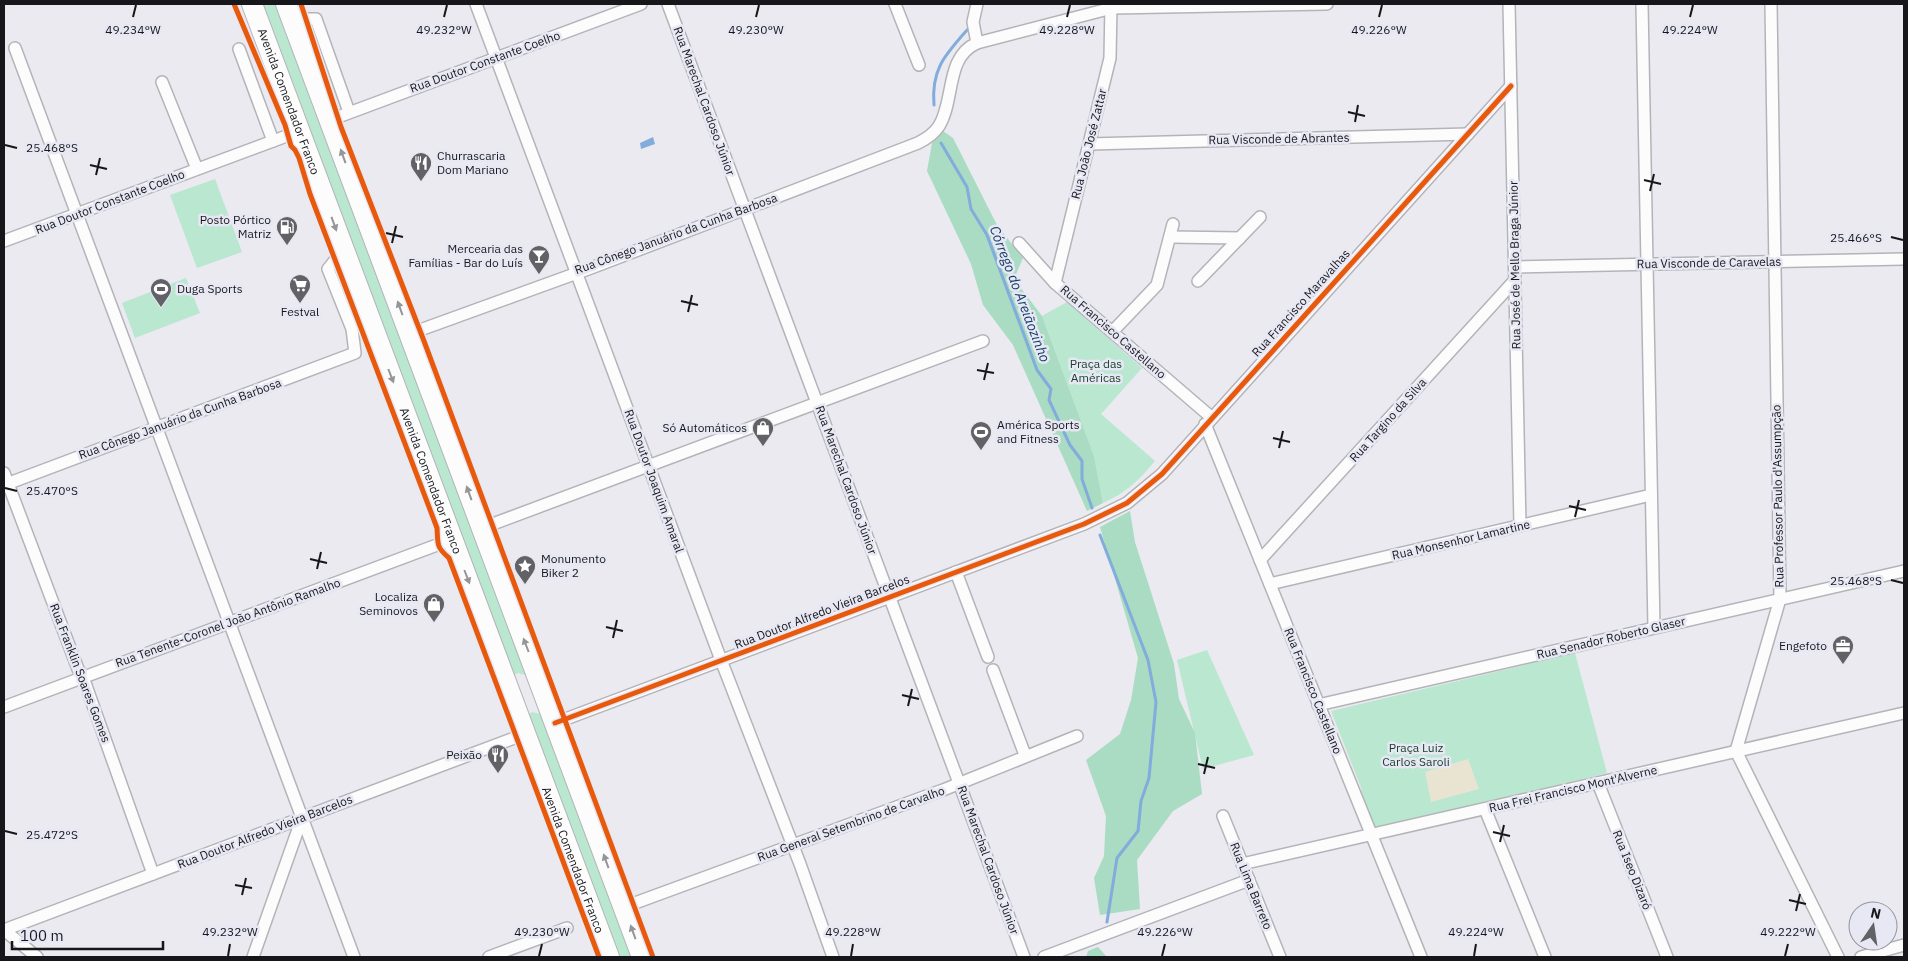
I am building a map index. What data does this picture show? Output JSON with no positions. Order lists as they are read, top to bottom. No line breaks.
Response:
{"streets":{"highway":["Avenida Comendador Franco"],"street":["Rua Doutor Constante Coelho","Rua Marechal Cardoso Júnior","Rua Visconde de Abrantes","Rua João José Zattar","Rua Cônego Januário da Cunha Barbosa","Rua Visconde de Caravelas","Rua José de Mello Braga Júnior","Rua Francisco Maravalhas","Rua Francisco Castellano","Rua Targino da Silva","Rua Doutor Joaquim Amaral","Rua Professor Paulo d'Assumpção","Rua Monsenhor Lamartine","Rua Doutor Alfredo Vieira Barcelos","Rua Tenente-Coronel João Antônio Ramalho","Rua Senador Roberto Glaser","Rua Franklin Soares Gomes","Rua Frei Francisco Mont'Alverne","Rua General Setembrino de Carvalho","Rua Iseo Dizaró","Rua Lima Barreto"]},"crossings":[["Rua Doutor Constante Coelho","Avenida Comendador Franco"],["Rua Doutor Constante Coelho","Rua Doutor Joaquim Amaral"],["Avenida Comendador Franco","Rua Cônego Januário da Cunha Barbosa"],["Avenida Comendador Franco","Rua Doutor Alfredo Vieira Barcelos"],["Avenida Comendador Franco","Rua Tenente-Coronel João Antônio Ramalho"],["Rua Marechal Cardoso Júnior","Rua Cônego Januário da Cunha Barbosa"],["Rua Marechal Cardoso Júnior","Rua Doutor Alfredo Vieira Barcelos"],["Rua Marechal Cardoso Júnior","Rua General Setembrino de Carvalho"],["Rua Visconde de Abrantes","Rua João José Zattar"],["Rua Visconde de Abrantes","Rua Francisco Maravalhas"],["Rua João José Zattar","Rua Francisco Castellano"],["Rua Cônego Januário da Cunha Barbosa","Rua Doutor Joaquim Amaral"],["Rua Cônego Januário da Cunha Barbosa","Rua Franklin Soares Gomes"],["Rua Visconde de Caravelas","Rua José de Mello Braga Júnior"],["Rua Visconde de Caravelas","Rua Professor Paulo d'Assumpção"],["Rua José de Mello Braga Júnior","Rua Francisco Maravalhas"],["Rua José de Mello Braga Júnior","Rua Targino da Silva"],["Rua José de Mello Braga Júnior","Rua Monsenhor Lamartine"],["Rua Francisco Maravalhas","Rua Francisco Castellano"],["Rua Francisco Maravalhas","Rua Doutor Alfredo Vieira Barcelos"],["Rua Francisco Castellano","Rua Targino da Silva"],["Rua Francisco Castellano","Rua Monsenhor Lamartine"],["Rua Francisco Castellano","Rua Senador Roberto Glaser"],["Rua Francisco Castellano","Rua Frei Francisco Mont'Alverne"],["Rua Doutor Joaquim Amaral","Rua Doutor Alfredo Vieira Barcelos"],["Rua Doutor Joaquim Amaral","Rua General Setembrino de Carvalho"],["Rua Professor Paulo d'Assumpção","Rua Senador Roberto Glaser"],["Rua Professor Paulo d'Assumpção","Rua Frei Francisco Mont'Alverne"],["Rua Doutor Alfredo Vieira Barcelos","Rua Franklin Soares Gomes"],["Rua Tenente-Coronel João Antônio Ramalho","Rua Franklin Soares Gomes"],["Rua Frei Francisco Mont'Alverne","Rua Iseo Dizaró"],["Rua Frei Francisco Mont'Alverne","Rua Lima Barreto"]],"water":["Córrego do Areiãozinho"],"parks":["Praça das Américas","Praça Luiz Carlos Saroli"],"places":{"restaurant":["Churrascaria Dom Mariano","Peixão"],"fuel station":["Posto Pórtico Matriz"],"bar":["Mercearia das Famílias - Bar do Luís"],"supermarket":["Festval"],"sports":["Duga Sports","América Sports and Fitness"],"shop":["Só Automáticos","Localiza Seminovos"],"place":["Monumento Biker 2"],"office":["Engefoto"]},"scale_bar":"100 m","north":"top","coordinates":["49.234°W","49.232°W","49.230°W","49.228°W","49.226°W","49.224°W","25.468°S","25.466°S","25.470°S","25.472°S","49.222°W"]}
